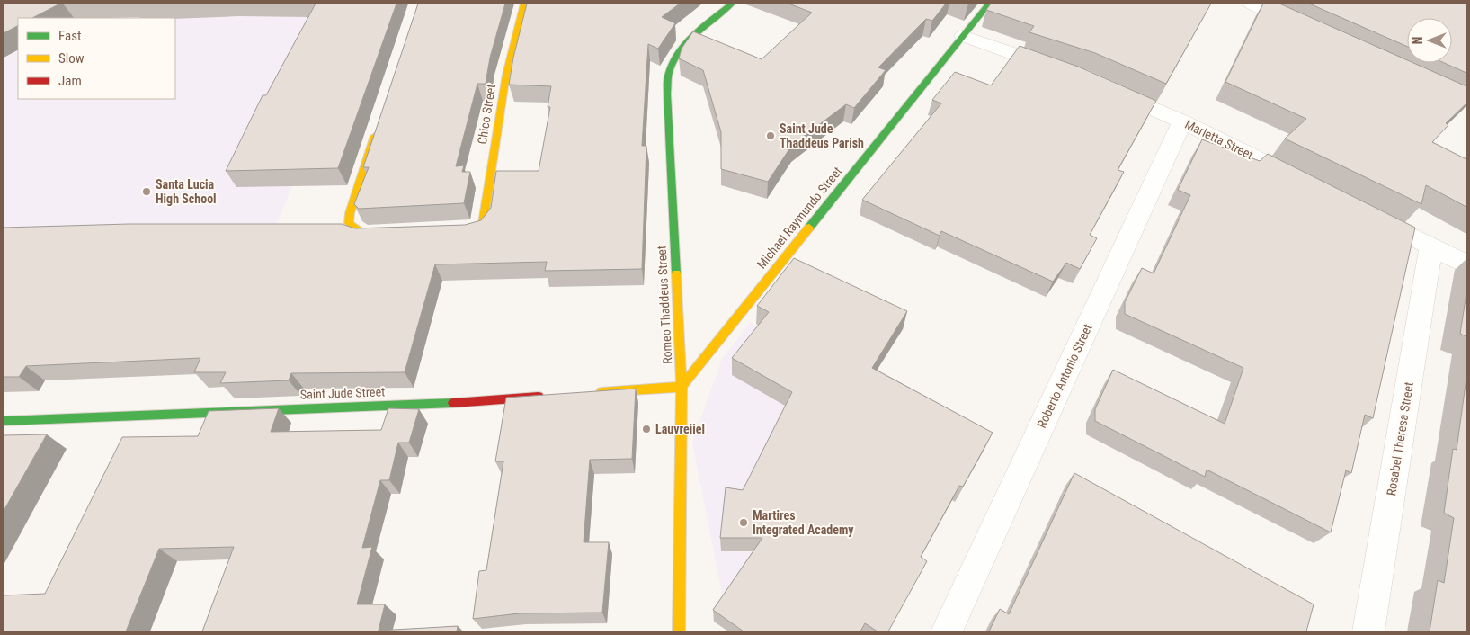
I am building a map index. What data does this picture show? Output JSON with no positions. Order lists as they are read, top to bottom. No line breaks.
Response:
{"streets":{"street":["Chico Street","Marietta Street","Michael Raymundo Street","Romeo Thaddeus Street","Roberto Antonio Street","Saint Jude Street","Rosabel Theresa Street"]},"crossings":[["Marietta Street","Roberto Antonio Street"],["Michael Raymundo Street","Romeo Thaddeus Street"]],"places":["Saint Jude Thaddeus Parish","Santa Lucia High School","Lauvreiiel","Martires Integrated Academy"],"legend":["Fast","Slow","Jam"],"north":"left"}
